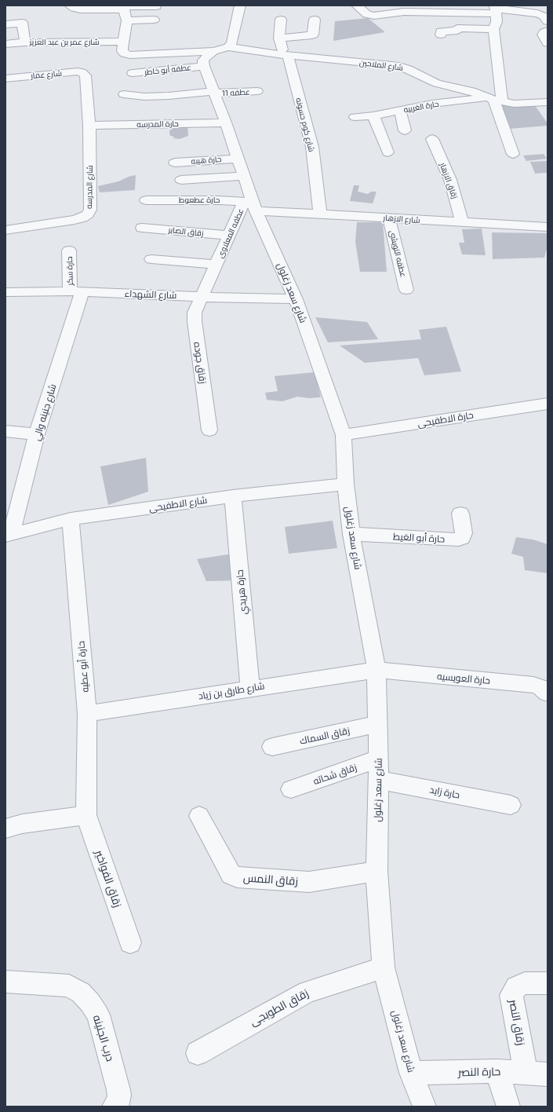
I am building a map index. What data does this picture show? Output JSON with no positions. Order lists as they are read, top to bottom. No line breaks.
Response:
{"streets":{"street":["شارع عمر بن عبد العزيز","شارع الملاحين","عطفه أبو خاطر","شارع عمار","عطفه 11","حارة الغربيه","حارة المدرسه","شارع كوم حسونه","حارة هيبه","زقاق الازهار","شارع المدرسه","حارة عطعوط","شارع الازهار","زقاق الصابر","عطفه المعلاوى","عطفه النويشى","حارة سكر","شارع سعد زغلول","شارع الشهداء","زقاق جوده","شارع جنينه والي","حارة الاطفيحى","شارع الاطفيحى","حارة أبو الغيط","حارة هريدي","حارة أبو عطيه","حارة العويسيه","شارع طارق بن زياد","زقاق السماك","زقاق شحاته","حارة زايد","زقاق الفواخير","زقاق النمس","زقاق الطوبجى","زقاق النصر","درب الجنينه","حارة النصر"]},"crossings":[["شارع الملاحين","حارة الغربيه"],["شارع الملاحين","شارع كوم حسونه"],["عطفه أبو خاطر","شارع سعد زغلول"],["شارع عمار","شارع المدرسه"],["عطفه 11","شارع سعد زغلول"],["حارة المدرسه","شارع المدرسه"],["حارة المدرسه","شارع سعد زغلول"],["شارع كوم حسونه","شارع الازهار"],["حارة هيبه","شارع سعد زغلول"],["زقاق الازهار","شارع الازهار"],["حارة عطعوط","شارع الازهار"],["حارة عطعوط","عطفه المعلاوى"],["حارة عطعوط","شارع سعد زغلول"],["شارع الازهار","عطفه المعلاوى"],["شارع الازهار","عطفه النويشى"],["شارع الازهار","شارع سعد زغلول"],["زقاق الصابر","عطفه المعلاوى"],["عطفه المعلاوى","شارع سعد زغلول"],["عطفه المعلاوى","شارع الشهداء"],["عطفه المعلاوى","زقاق جوده"],["حارة سكر","شارع الشهداء"],["حارة سكر","شارع جنينه والي"],["شارع سعد زغلول","شارع الشهداء"],["شارع سعد زغلول","حارة الاطفيحى"],["شارع سعد زغلول","شارع الاطفيحى"],["شارع سعد زغلول","حارة أبو الغيط"],["شارع سعد زغلول","حارة العويسيه"],["شارع سعد زغلول","شارع طارق بن زياد"],["شارع سعد زغلول","زقاق السماك"],["شارع سعد زغلول","زقاق شحاته"],["شارع سعد زغلول","حارة زايد"],["شارع سعد زغلول","زقاق النمس"],["شارع سعد زغلول","زقاق الطوبجى"],["شارع سعد زغلول","حارة النصر"],["شارع الشهداء","زقاق جوده"],["شارع الشهداء","شارع جنينه والي"],["شارع جنينه والي","شارع الاطفيحى"],["شارع الاطفيحى","حارة هريدي"],["شارع الاطفيحى","حارة أبو عطيه"],["حارة هريدي","شارع طارق بن زياد"],["حارة أبو عطيه","شارع طارق بن زياد"],["حارة أبو عطيه","زقاق الفواخير"],["حارة العويسيه","شارع طارق بن زياد"],["زقاق النصر","حارة النصر"]]}
